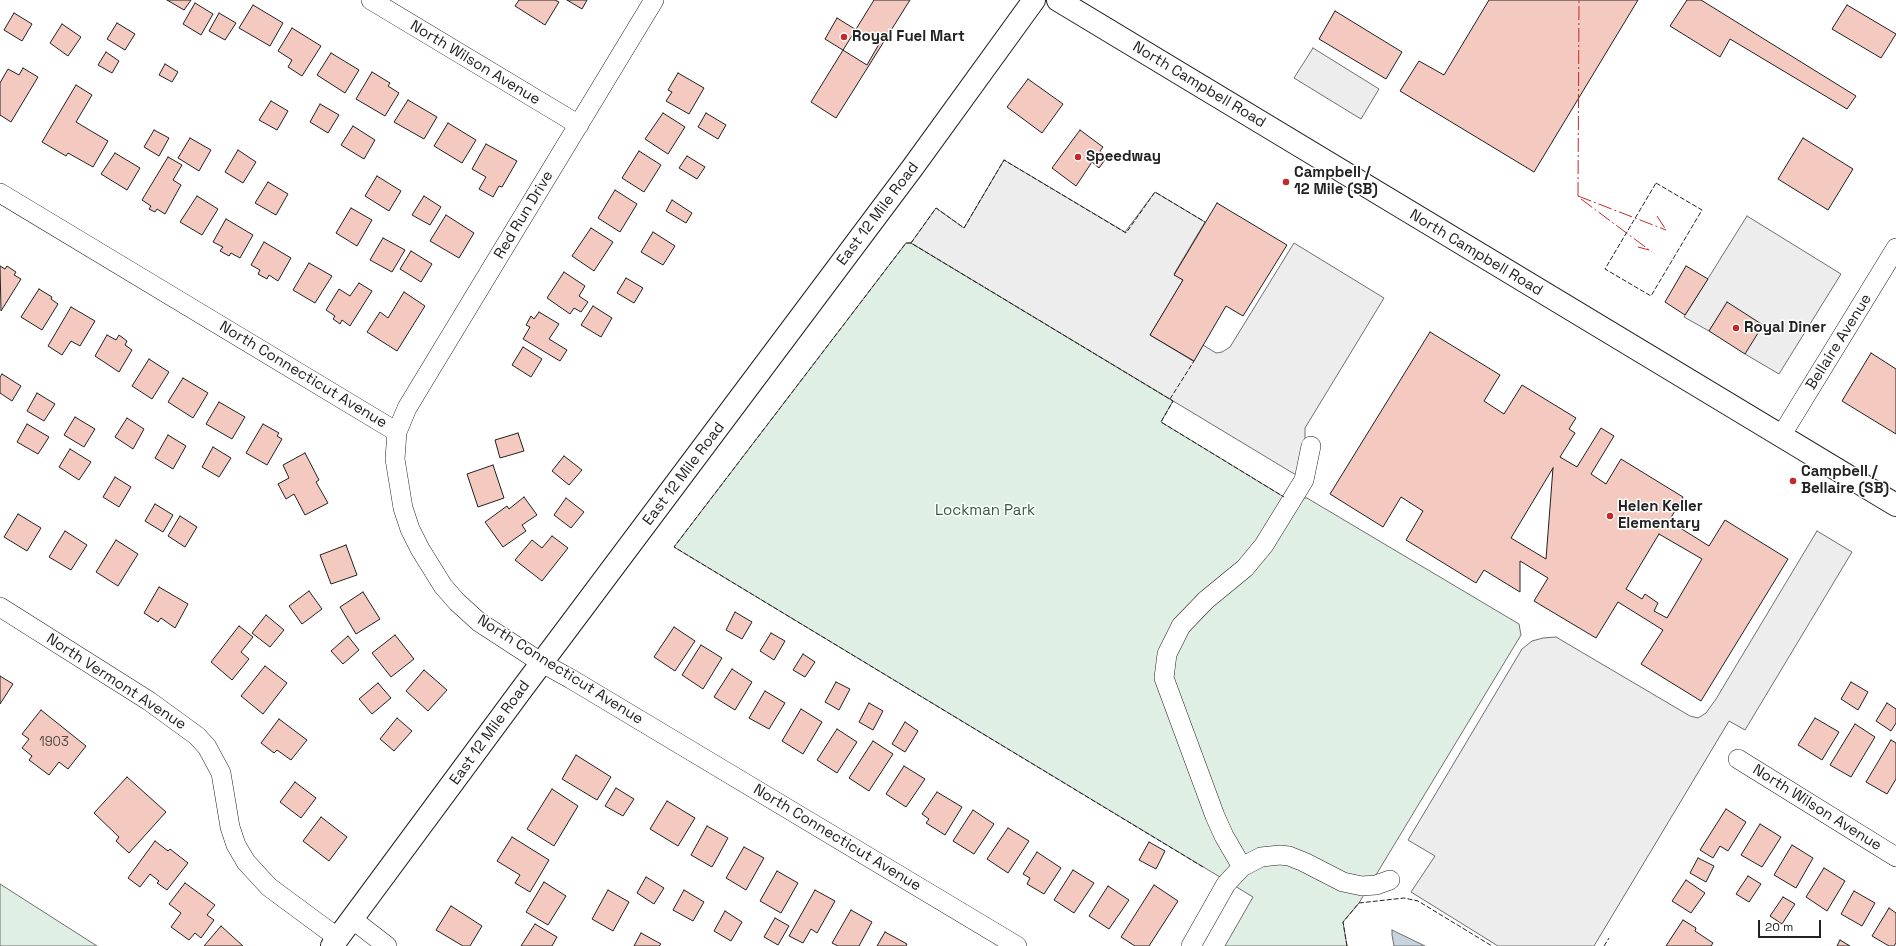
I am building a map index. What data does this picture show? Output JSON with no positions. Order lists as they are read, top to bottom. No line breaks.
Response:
{"streets":{"main road":["North Campbell Road","East 12 Mile Road"],"street":["North Wilson Avenue","Red Run Drive","Bellaire Avenue","North Connecticut Avenue","North Vermont Avenue"]},"crossings":[["North Wilson Avenue","Red Run Drive"],["North Campbell Road","Bellaire Avenue"],["East 12 Mile Road","North Connecticut Avenue"],["East 12 Mile Road","North Vermont Avenue"],["Red Run Drive","North Connecticut Avenue"]],"parks":["Lockman Park"],"places":["Royal Fuel Mart","Speedway","Campbell / 12 Mile (SB)","Royal Diner","Campbell / Bellaire (SB)","Helen Keller Elementary"],"house_numbers":["1903"],"scale_bar":"20 m"}
